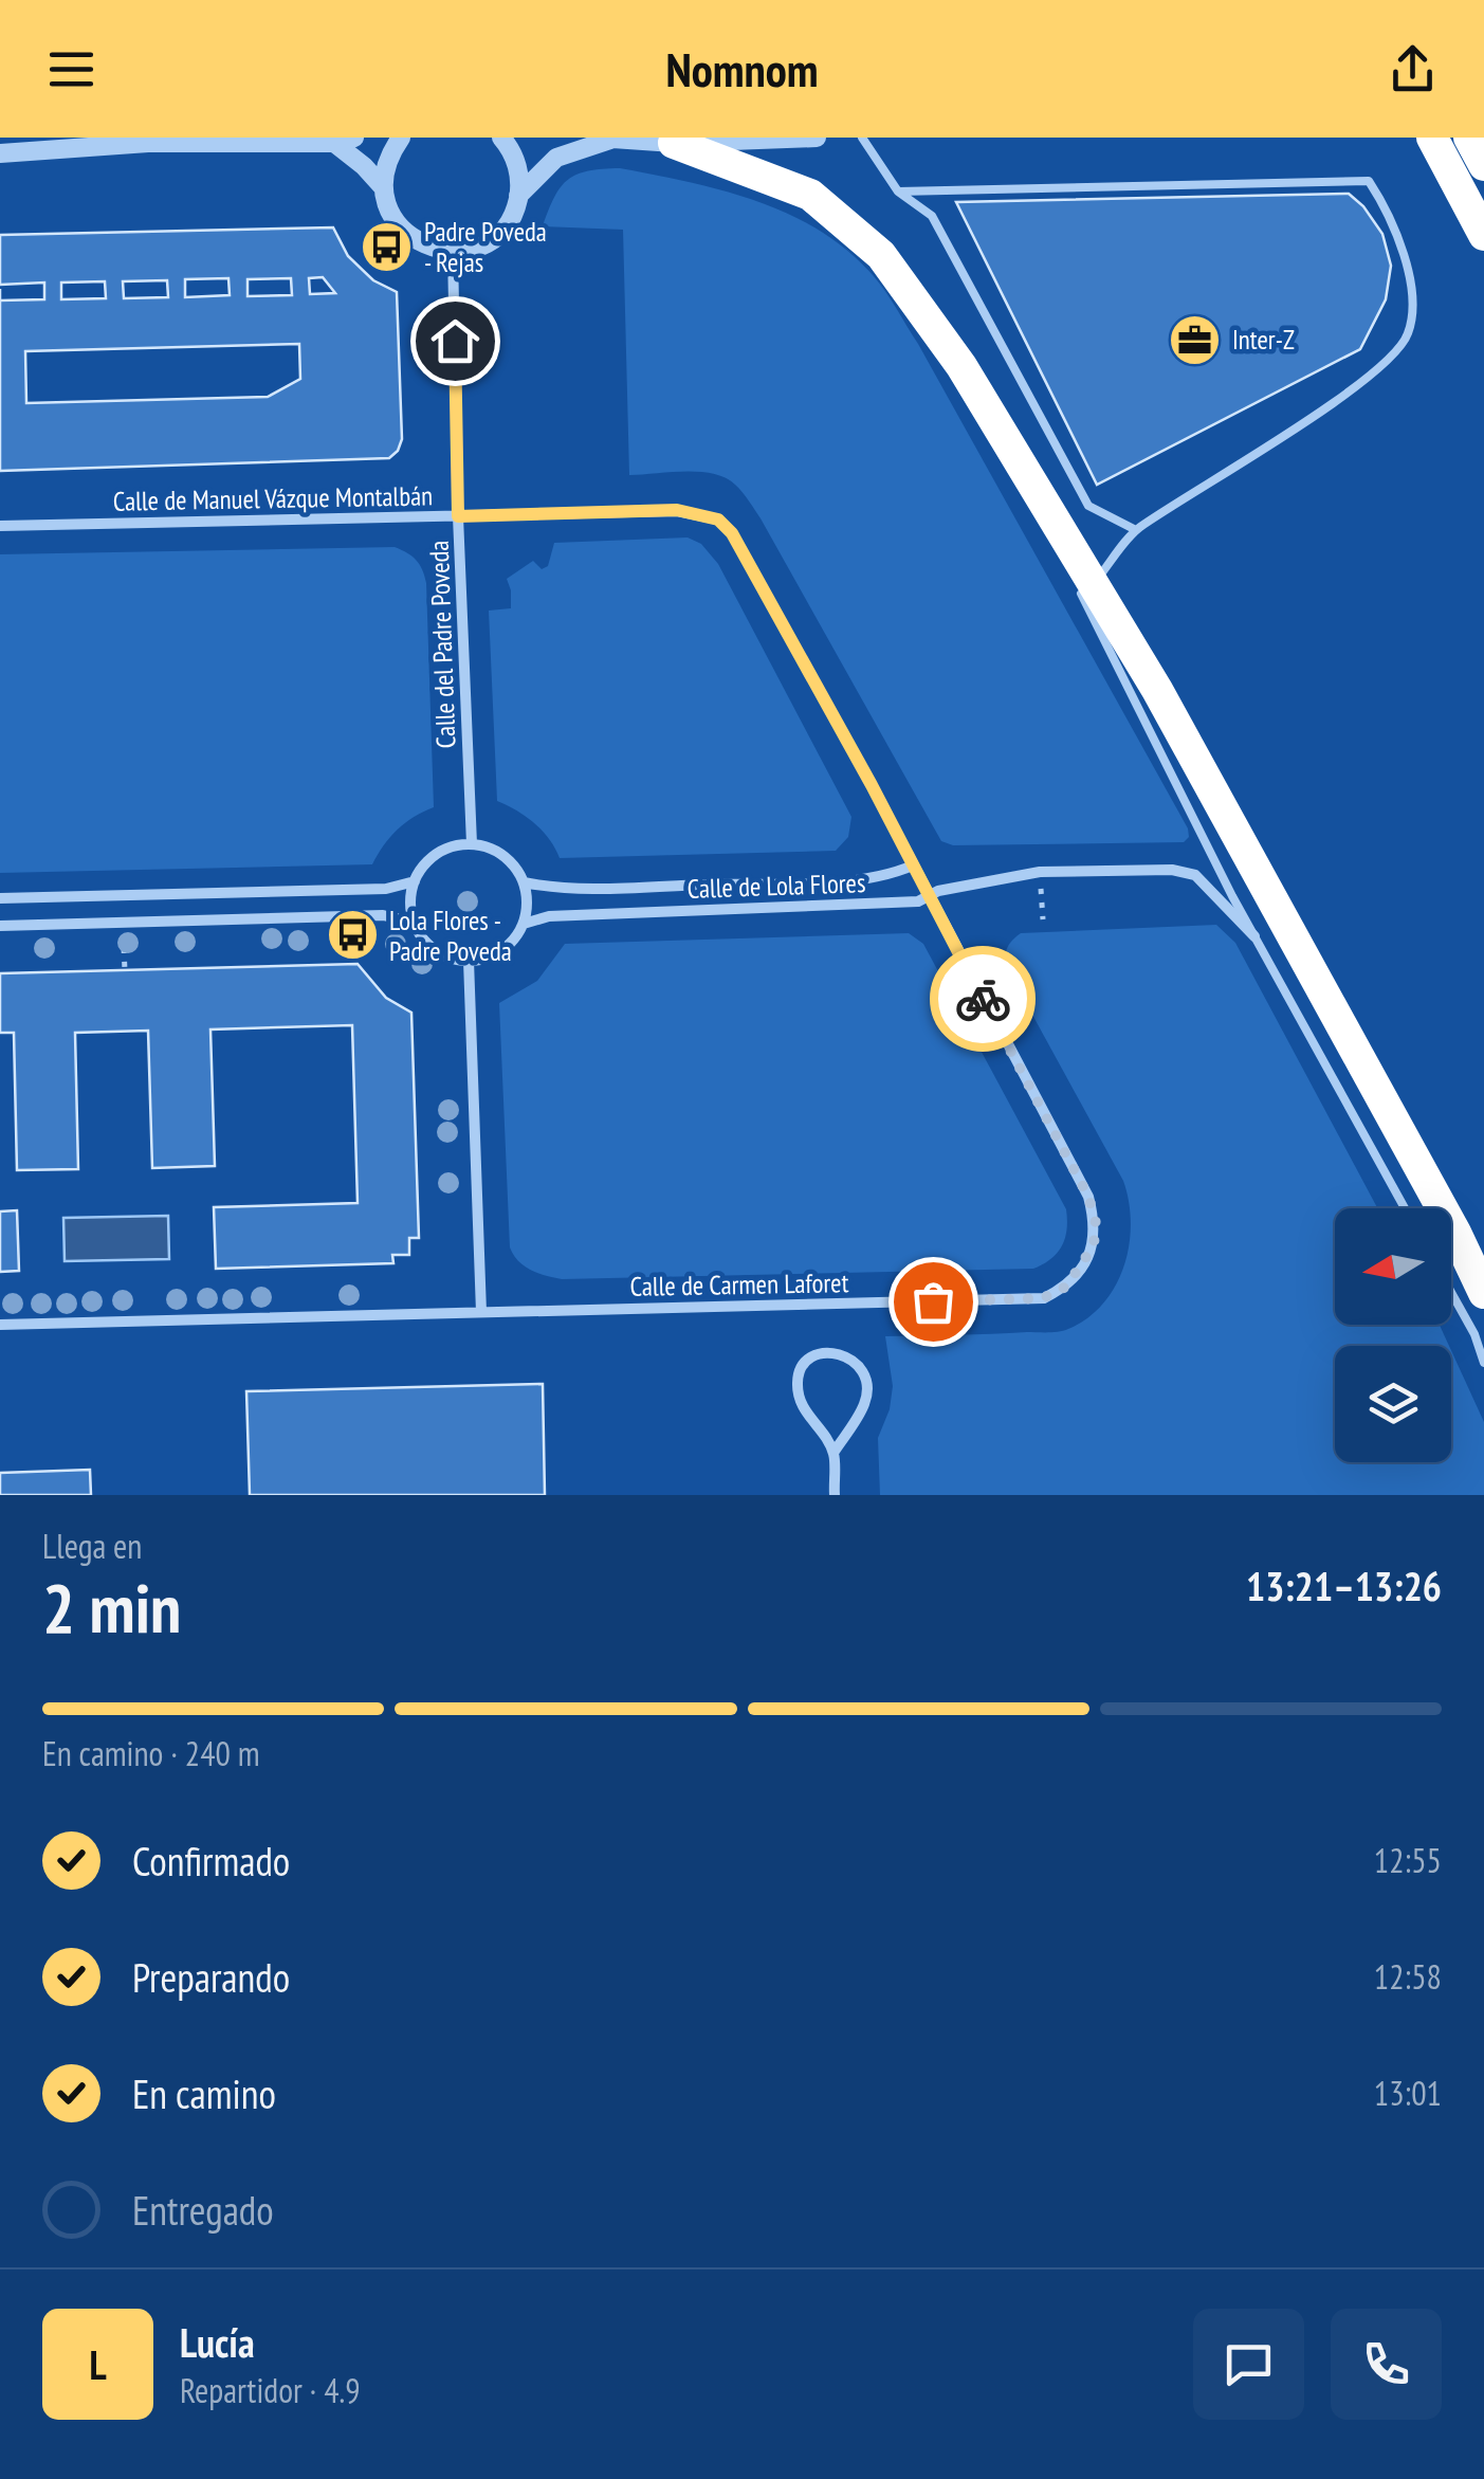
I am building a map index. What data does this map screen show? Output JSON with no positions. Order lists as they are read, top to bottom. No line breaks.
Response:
{"streets":{"street":["Calle de Manuel Vázque Montalbán","Calle del Padre Poveda","Calle de Lola Flores","Calle de Carmen Laforet"]},"crossings":[["Calle de Manuel Vázque Montalbán","Calle del Padre Poveda"],["Calle de Manuel Vázque Montalbán","Calle de Lola Flores"],["Calle de Manuel Vázque Montalbán","Calle de Carmen Laforet"],["Calle del Padre Poveda","Calle de Lola Flores"],["Calle de Lola Flores","Calle de Carmen Laforet"]],"places":{"bus stop":["Padre Poveda - Rejas","Lola Flores - Padre Poveda"],"office":["Inter-Z"]},"north":"left","page":{"header":"Nomnom","heading":["2 min","Llega en","13:21–13:26"],"panel":["Lucía","Repartidor · 4.9"],"bar":"En camino · 240 m","list":[["Confirmado","12:55"],["Preparando","12:58"],["En camino","13:01"],"Entregado"],"round":"L"}}
